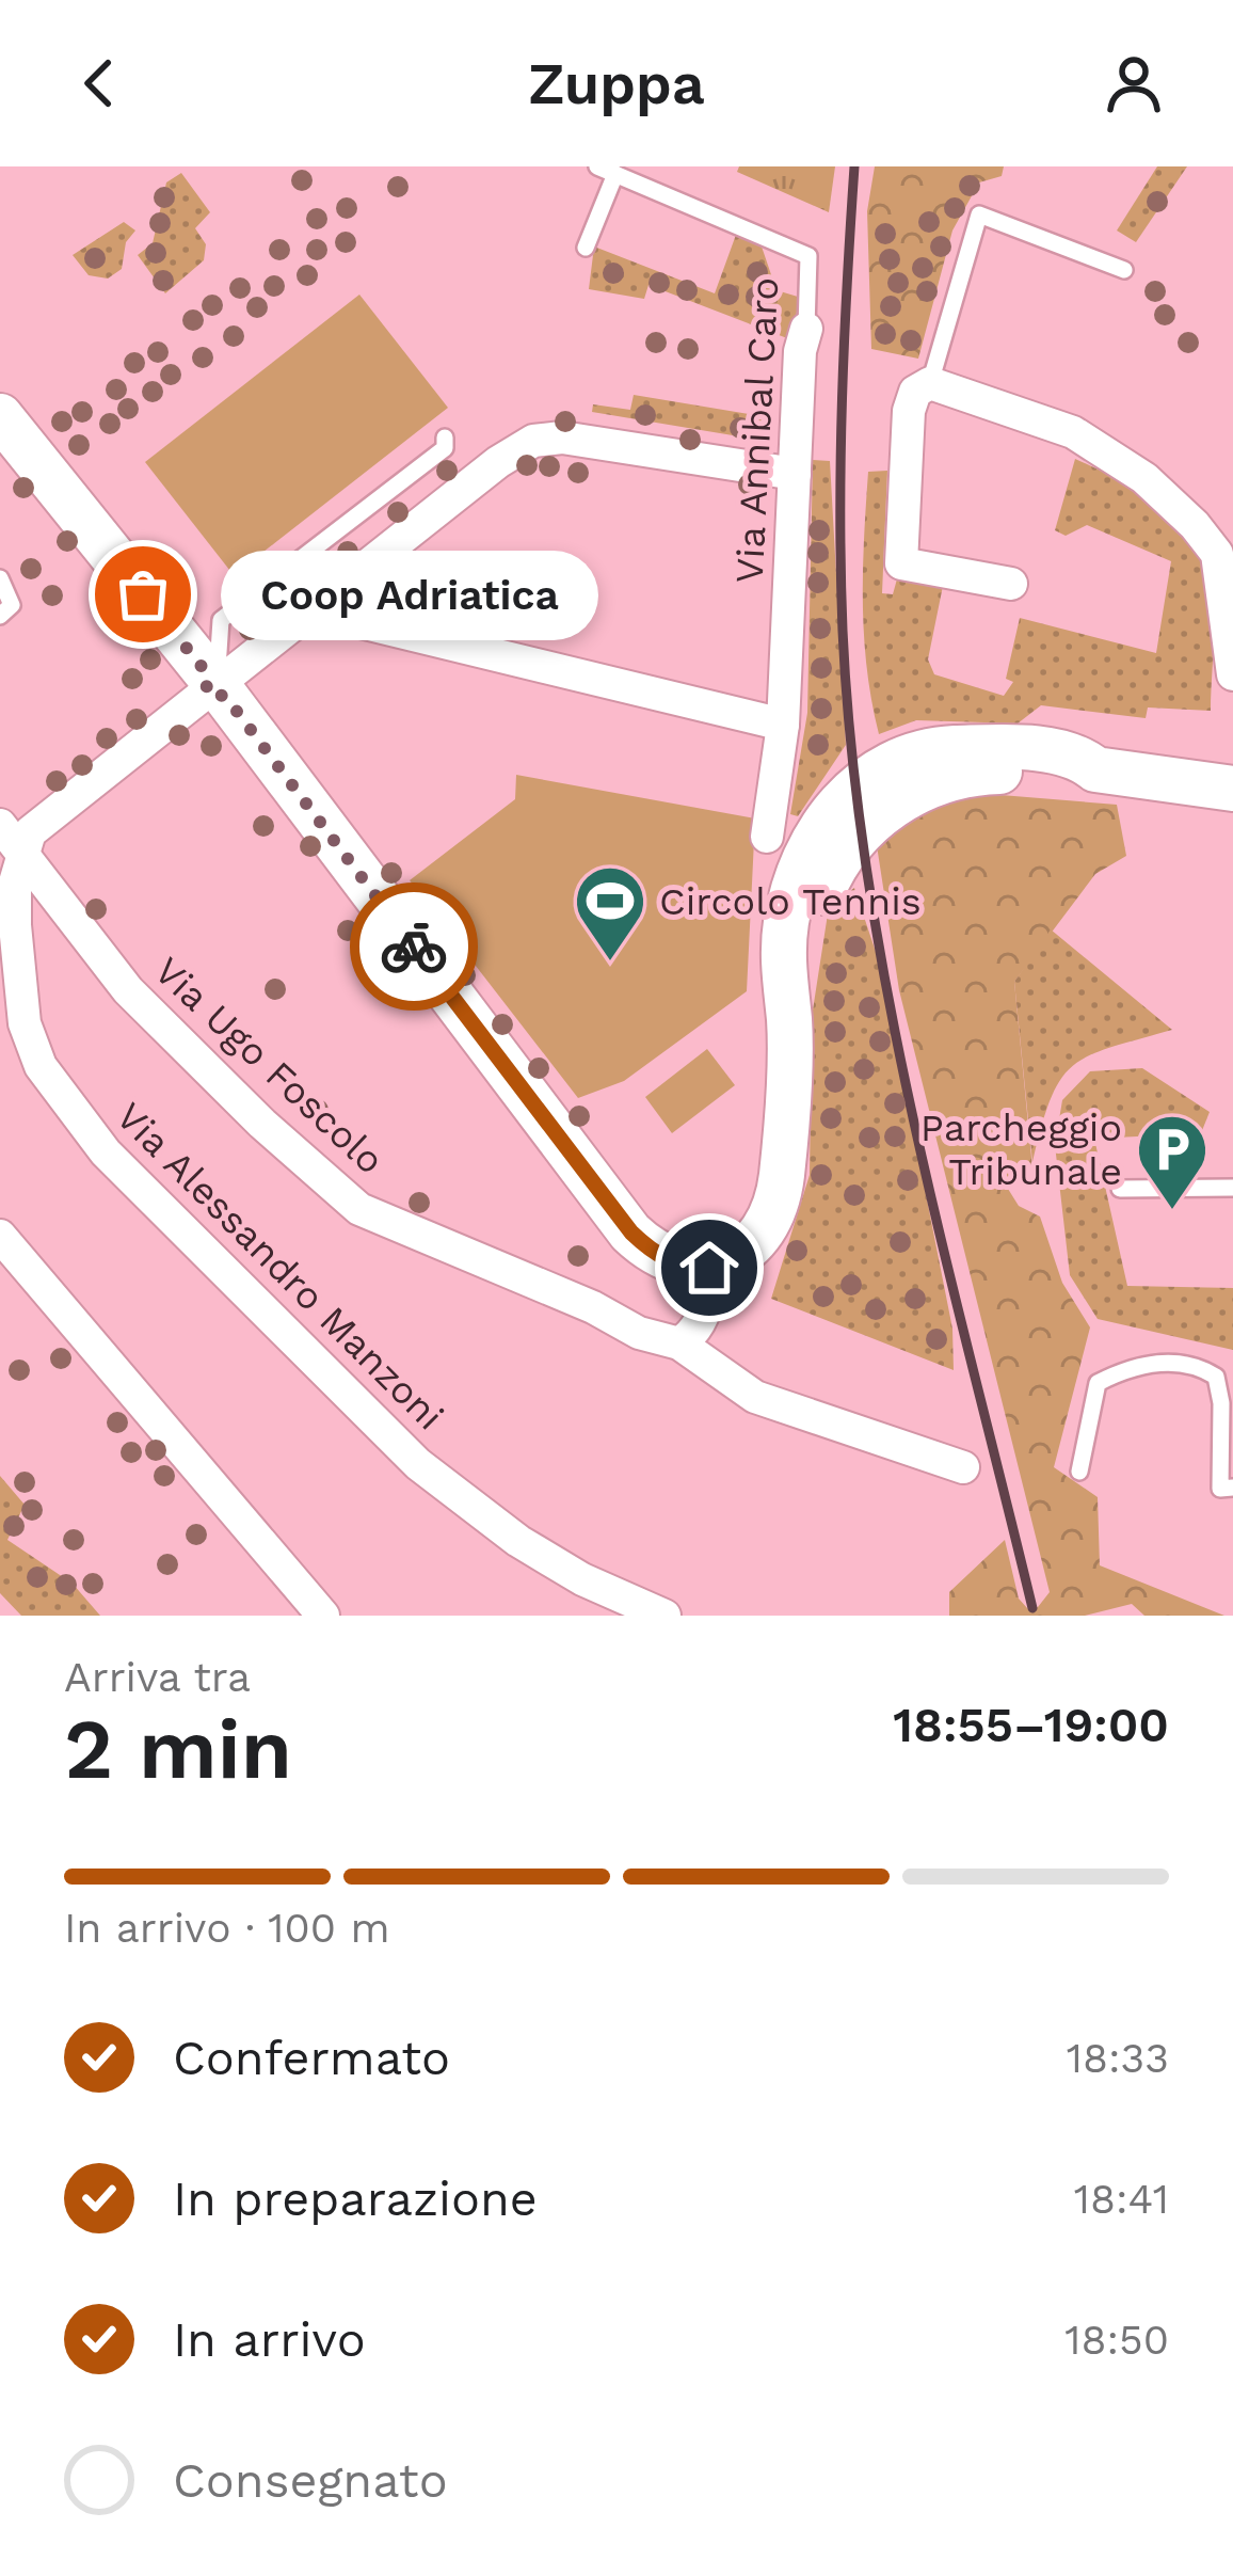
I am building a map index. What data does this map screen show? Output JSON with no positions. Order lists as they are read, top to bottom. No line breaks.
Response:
{"streets":{"street":["Via Annibal Caro","Via Ugo Foscolo","Via Alessandro Manzoni"]},"crossings":[["Via Ugo Foscolo","Via Alessandro Manzoni"]],"places":{"other":["Coop Adriatica"],"sports":["Circolo Tennis"],"parking":["Parcheggio Tribunale"]},"page":{"header":"Zuppa","bubble":"Coop Adriatica","heading":["2 min","Arriva tra","18:55–19:00"],"bar":"In arrivo · 100 m","list":[["Confermato","18:33"],["In preparazione","18:41"],["In arrivo","18:50"],"Consegnato"]}}
